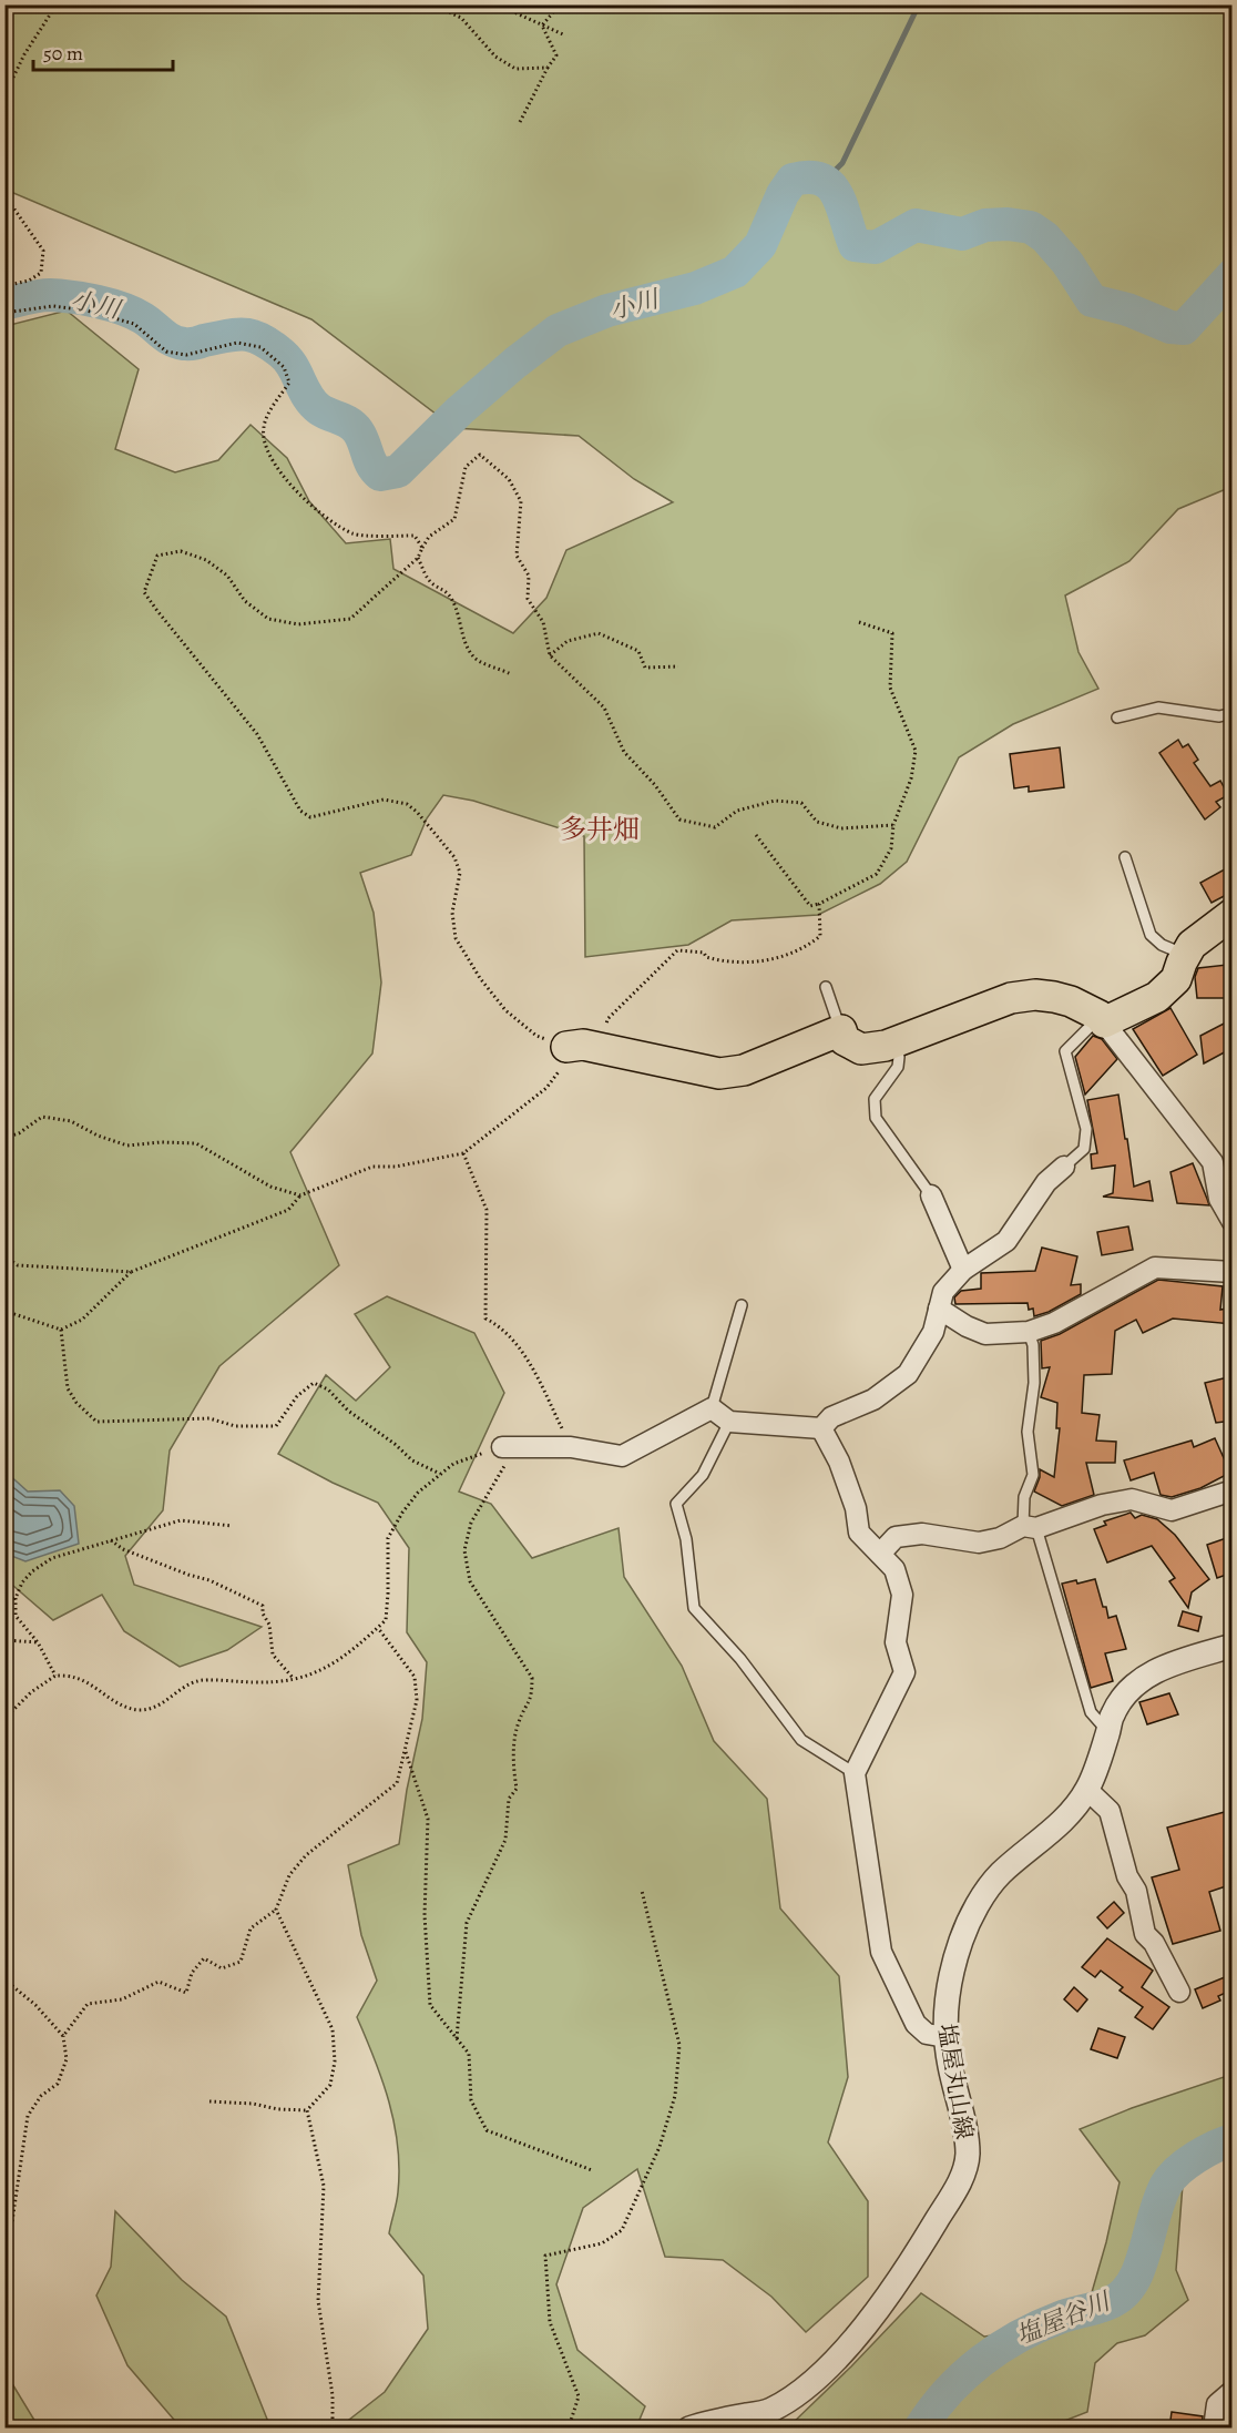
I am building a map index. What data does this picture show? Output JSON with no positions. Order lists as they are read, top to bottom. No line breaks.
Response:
{"streets":{"street":["塩屋丸山線"]},"districts":["多井畑"],"water":["小川","塩屋谷川"],"scale_bar":"50 m"}
